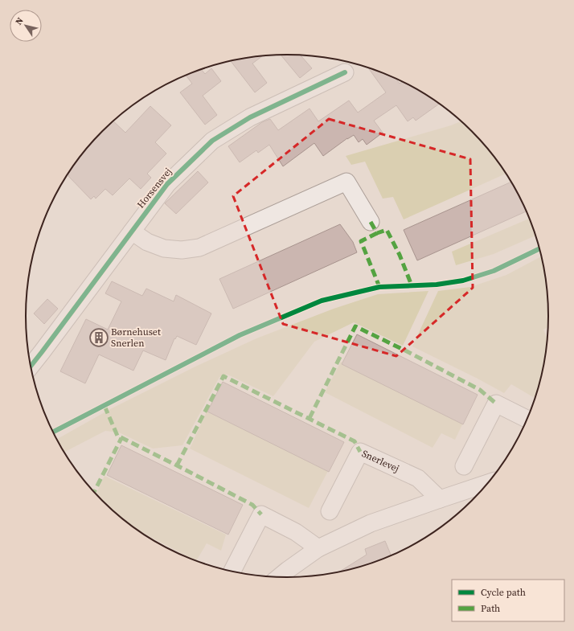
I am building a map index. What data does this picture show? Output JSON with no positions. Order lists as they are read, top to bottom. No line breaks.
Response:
{"streets":{"street":["Horsensvej","Snerlevej"]},"places":{"building":["Børnehuset Snerlen"]},"legend":["Cycle path","Path"],"north":"top left"}
